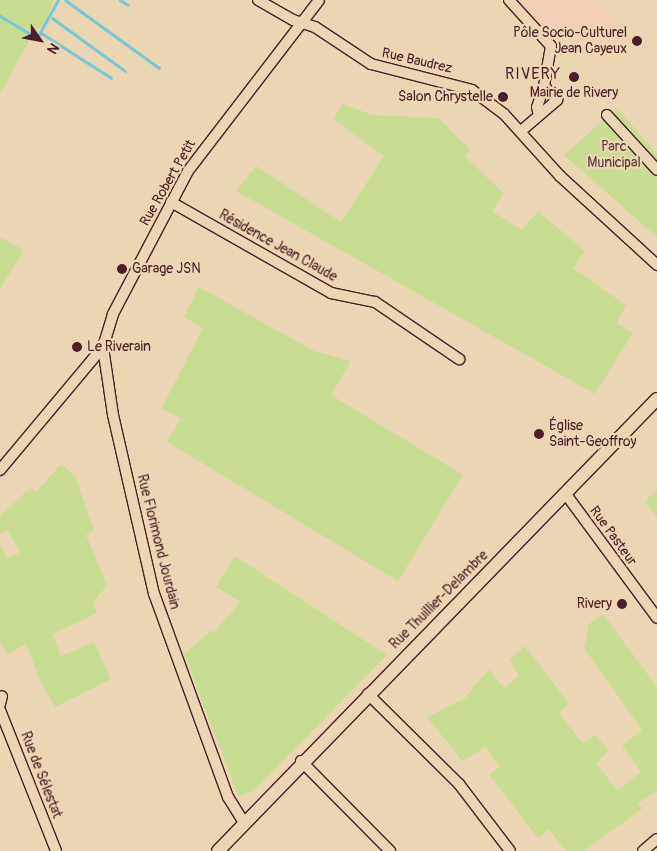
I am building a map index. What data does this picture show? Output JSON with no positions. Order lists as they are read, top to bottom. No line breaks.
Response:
{"streets":{"main road":["Rue Thuillier-Delambre"],"street":["Rue Baudrez","Rue Robert Petit","Résidence Jean Claude","Rue Pasteur","Rue Florimond Jourdain","Rue de Sélestat"]},"crossings":[["Rue Baudrez","Rue Robert Petit"],["Rue Robert Petit","Résidence Jean Claude"],["Rue Robert Petit","Rue Florimond Jourdain"],["Rue Pasteur","Rue Thuillier-Delambre"],["Rue Florimond Jourdain","Rue Thuillier-Delambre"]],"districts":["RIVERY"],"parks":["Parc Municipal"],"places":["Pôle Socio-Culturel Jean Cayeux","Mairie de Rivery","Salon Chrystelle","Garage JSN","Le Riverain","Église Saint-Geoffroy","Rivery"],"north":"bottom right"}
